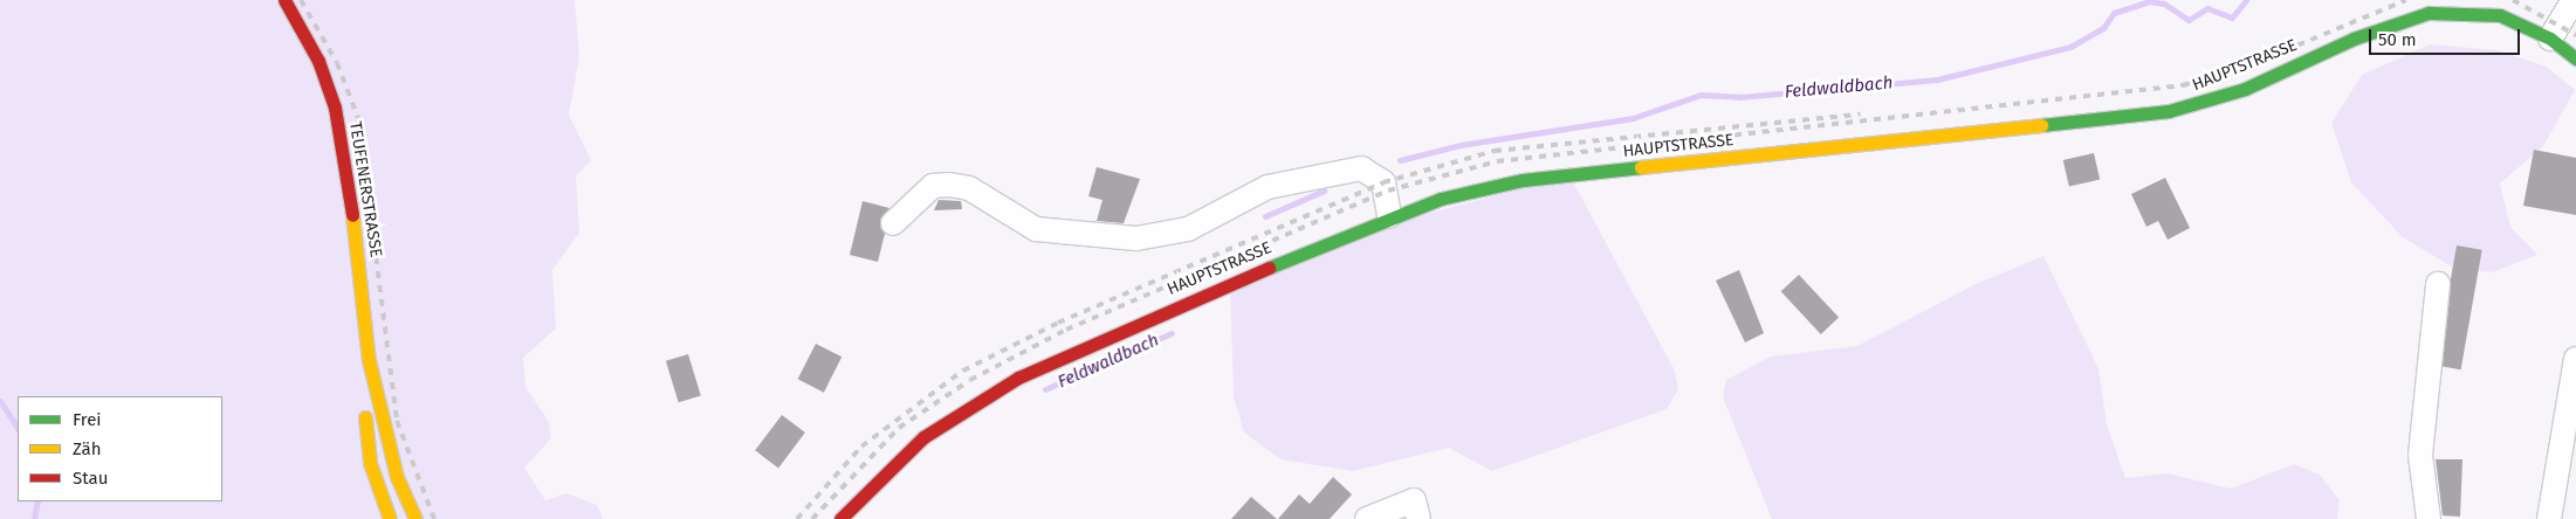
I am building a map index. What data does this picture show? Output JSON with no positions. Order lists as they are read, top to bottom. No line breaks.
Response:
{"streets":{"street":["HAUPTSTRASSE","TEUFENERSTRASSE"]},"water":["Feldwaldbach"],"legend":["Frei","Zäh","Stau"],"scale_bar":"50 m"}
